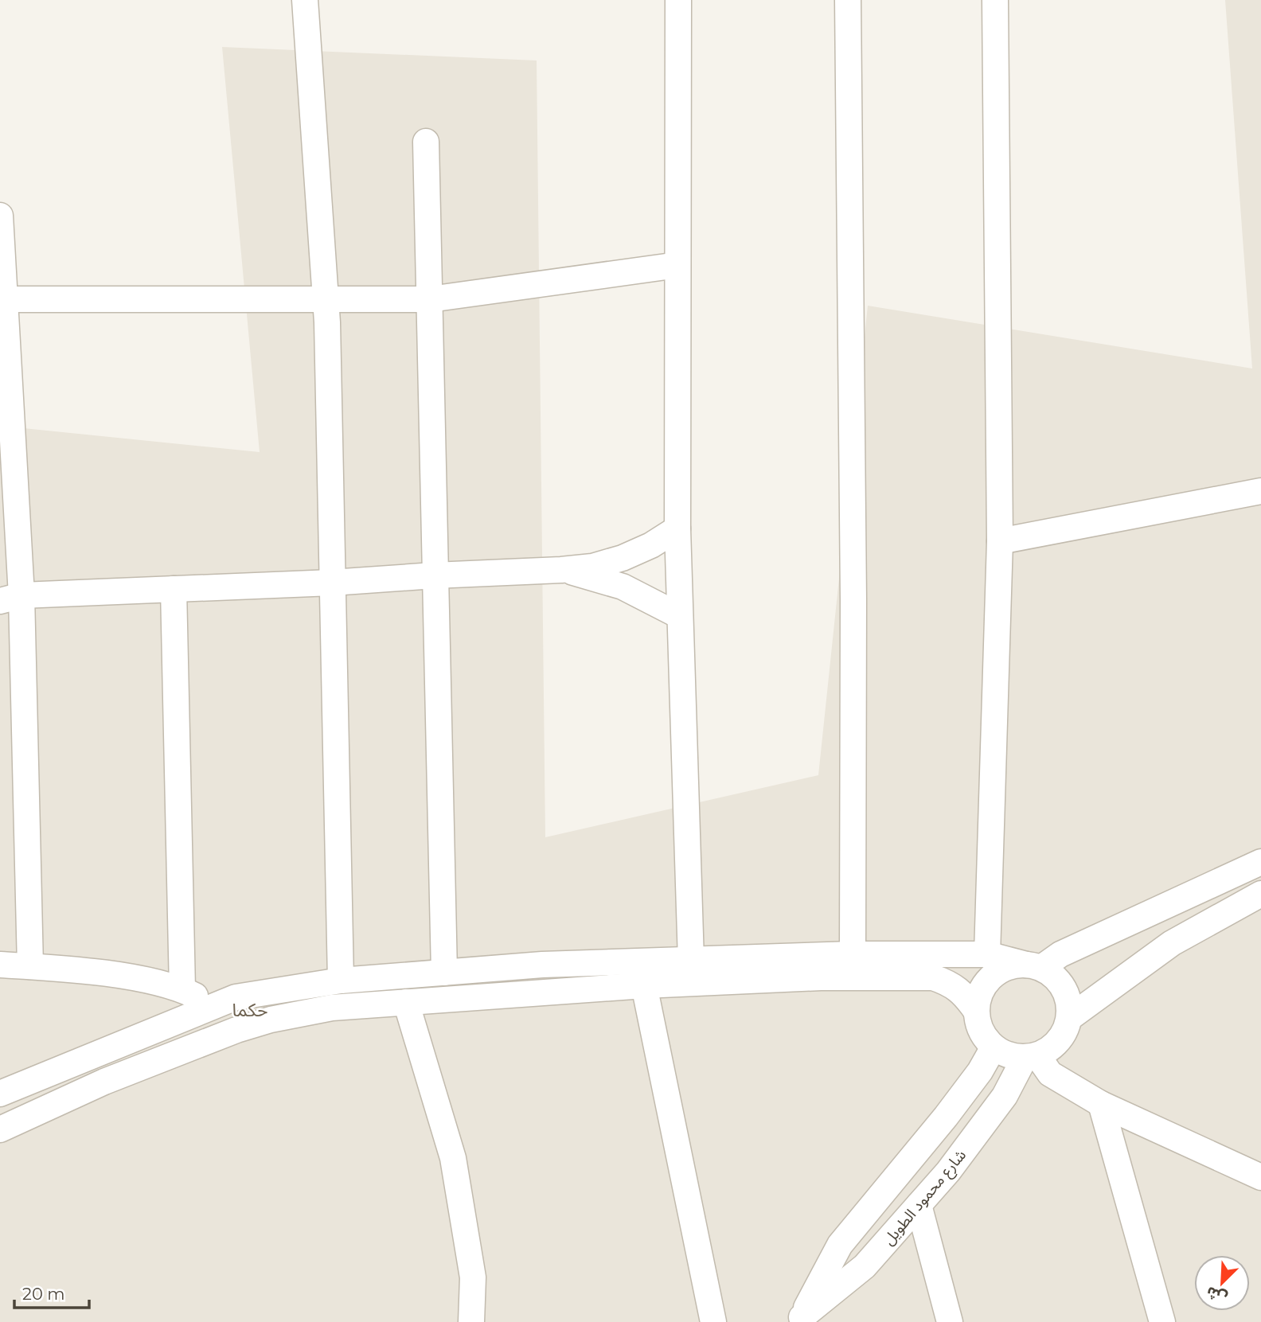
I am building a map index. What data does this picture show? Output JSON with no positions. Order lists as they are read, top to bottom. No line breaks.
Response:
{"streets":{"street":["شارع محمود الطويل"]},"districts":["حكما"],"scale_bar":"20 m","north":"bottom left"}
